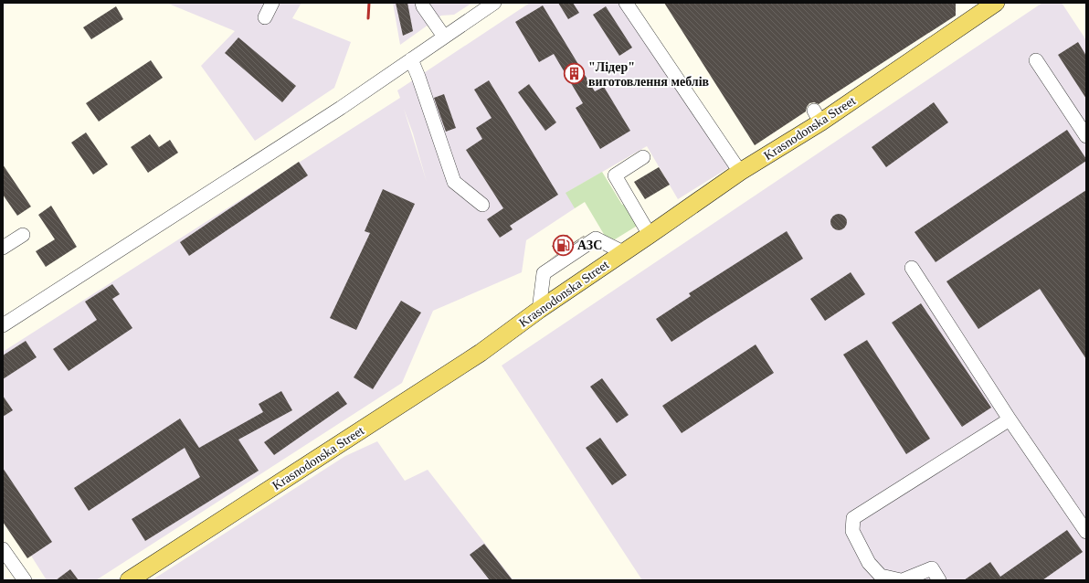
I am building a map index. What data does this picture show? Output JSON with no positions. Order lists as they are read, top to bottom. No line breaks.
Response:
{"streets":{"main road":["Krasnodonska Street"]},"places":{"building":["\"Лідер\" виготовлення меблів"],"fuel station":["АЗС"]}}
